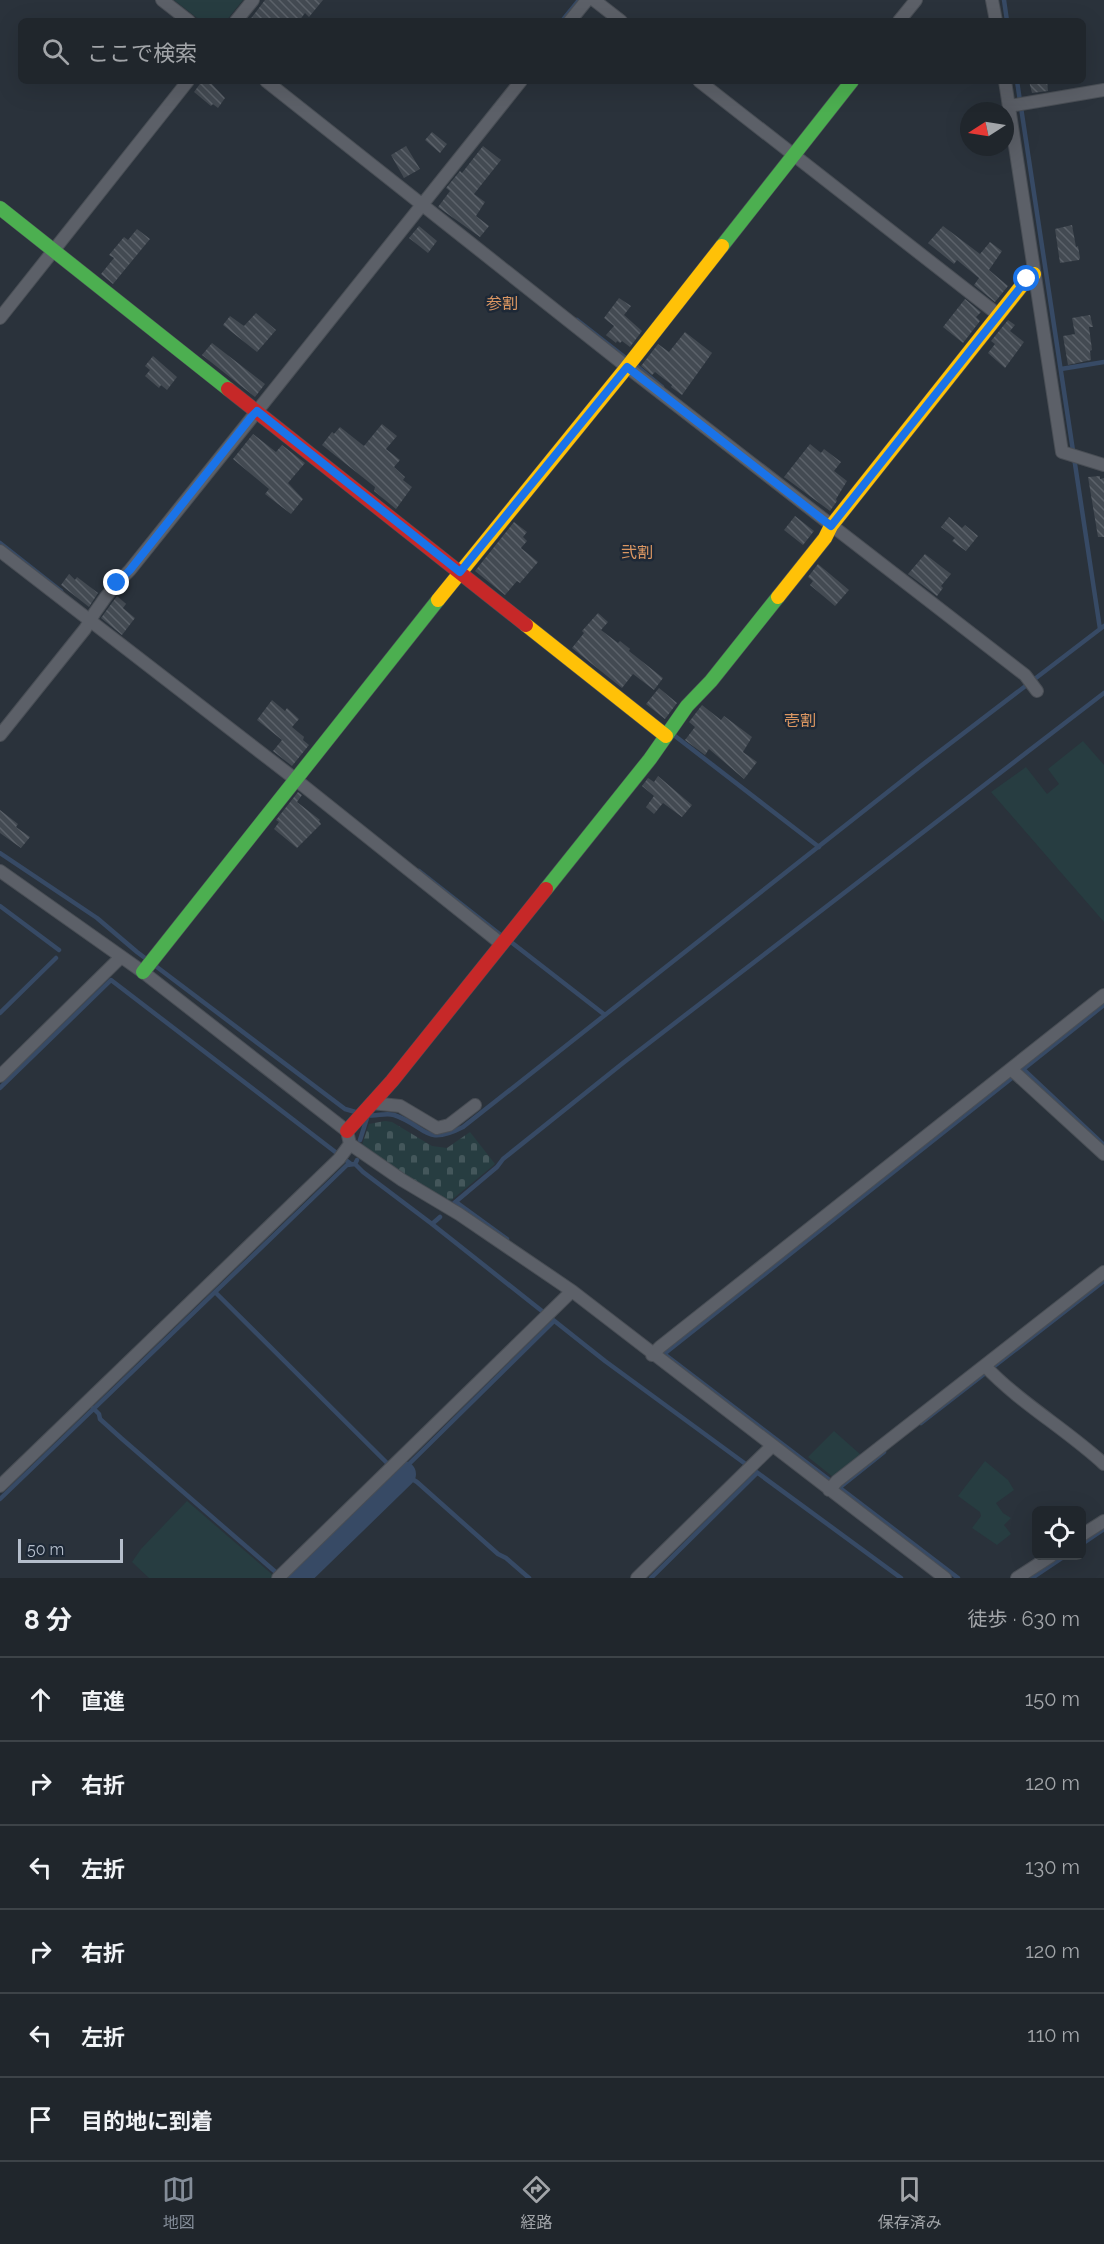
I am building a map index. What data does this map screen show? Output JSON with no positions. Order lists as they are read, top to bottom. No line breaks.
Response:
{"districts":["参割","弐割","壱割"],"scale_bar":"50 m","north":"left","page":{"search":"ここで検索","scale":"50 m","heading":["8 分","徒歩 · 630 m"],"list":[["直進","150 m"],["右折","120 m"],["左折","130 m"],["右折","120 m"],["左折","110 m"],"目的地に到着"],"nav":["地図","経路","保存済み"]}}
